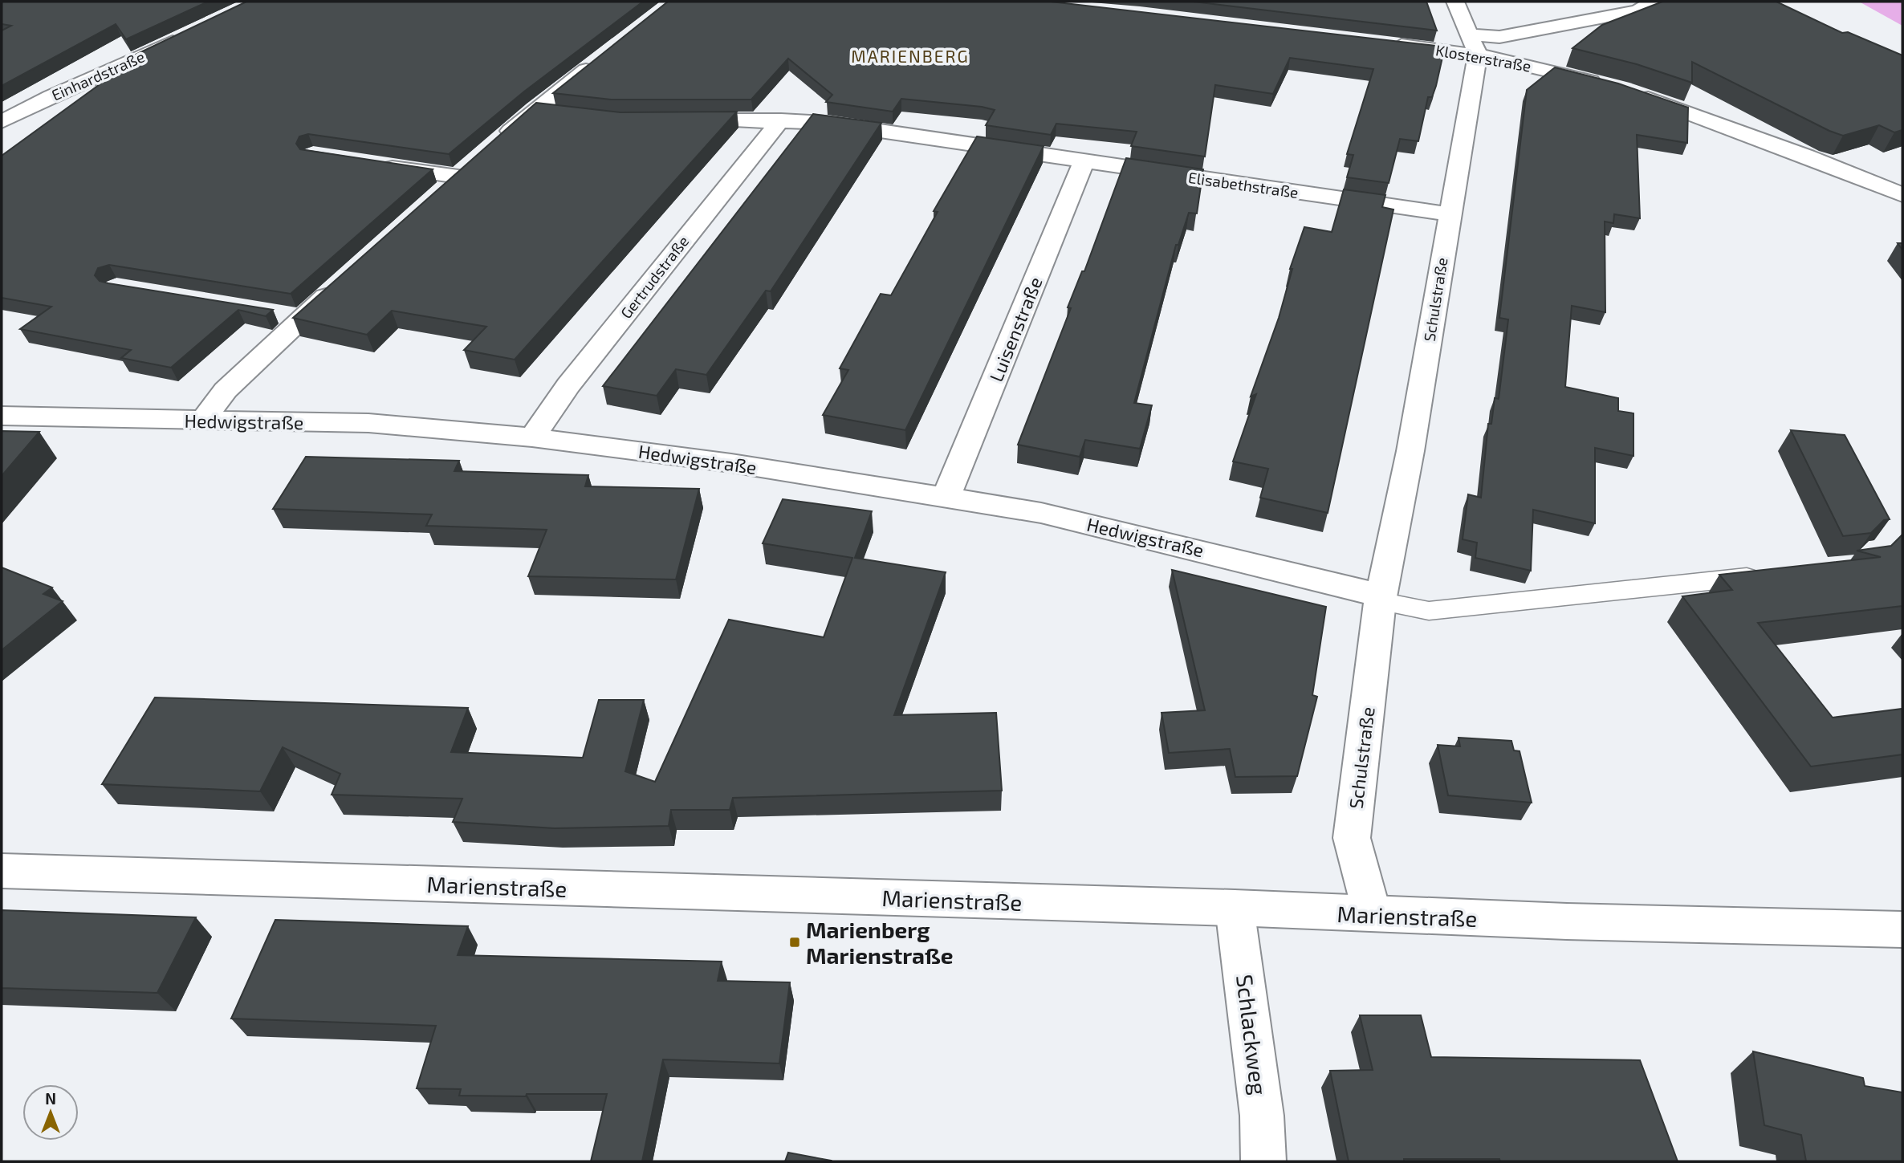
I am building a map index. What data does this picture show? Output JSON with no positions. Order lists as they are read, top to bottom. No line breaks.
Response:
{"streets":{"street":["Klosterstraße","Einhardstraße","Elisabethstraße","Gertrudstraße","Schulstraße","Luisenstraße","Hedwigstraße","Marienstraße","Schlackweg"]},"crossings":[["Klosterstraße","Schulstraße"],["Elisabethstraße","Gertrudstraße"],["Elisabethstraße","Schulstraße"],["Elisabethstraße","Luisenstraße"],["Gertrudstraße","Hedwigstraße"],["Schulstraße","Hedwigstraße"],["Schulstraße","Marienstraße"],["Luisenstraße","Hedwigstraße"],["Marienstraße","Schlackweg"]],"districts":["MARIENBERG"],"places":{"transit":["Marienberg Marienstraße"]},"north":"top"}
